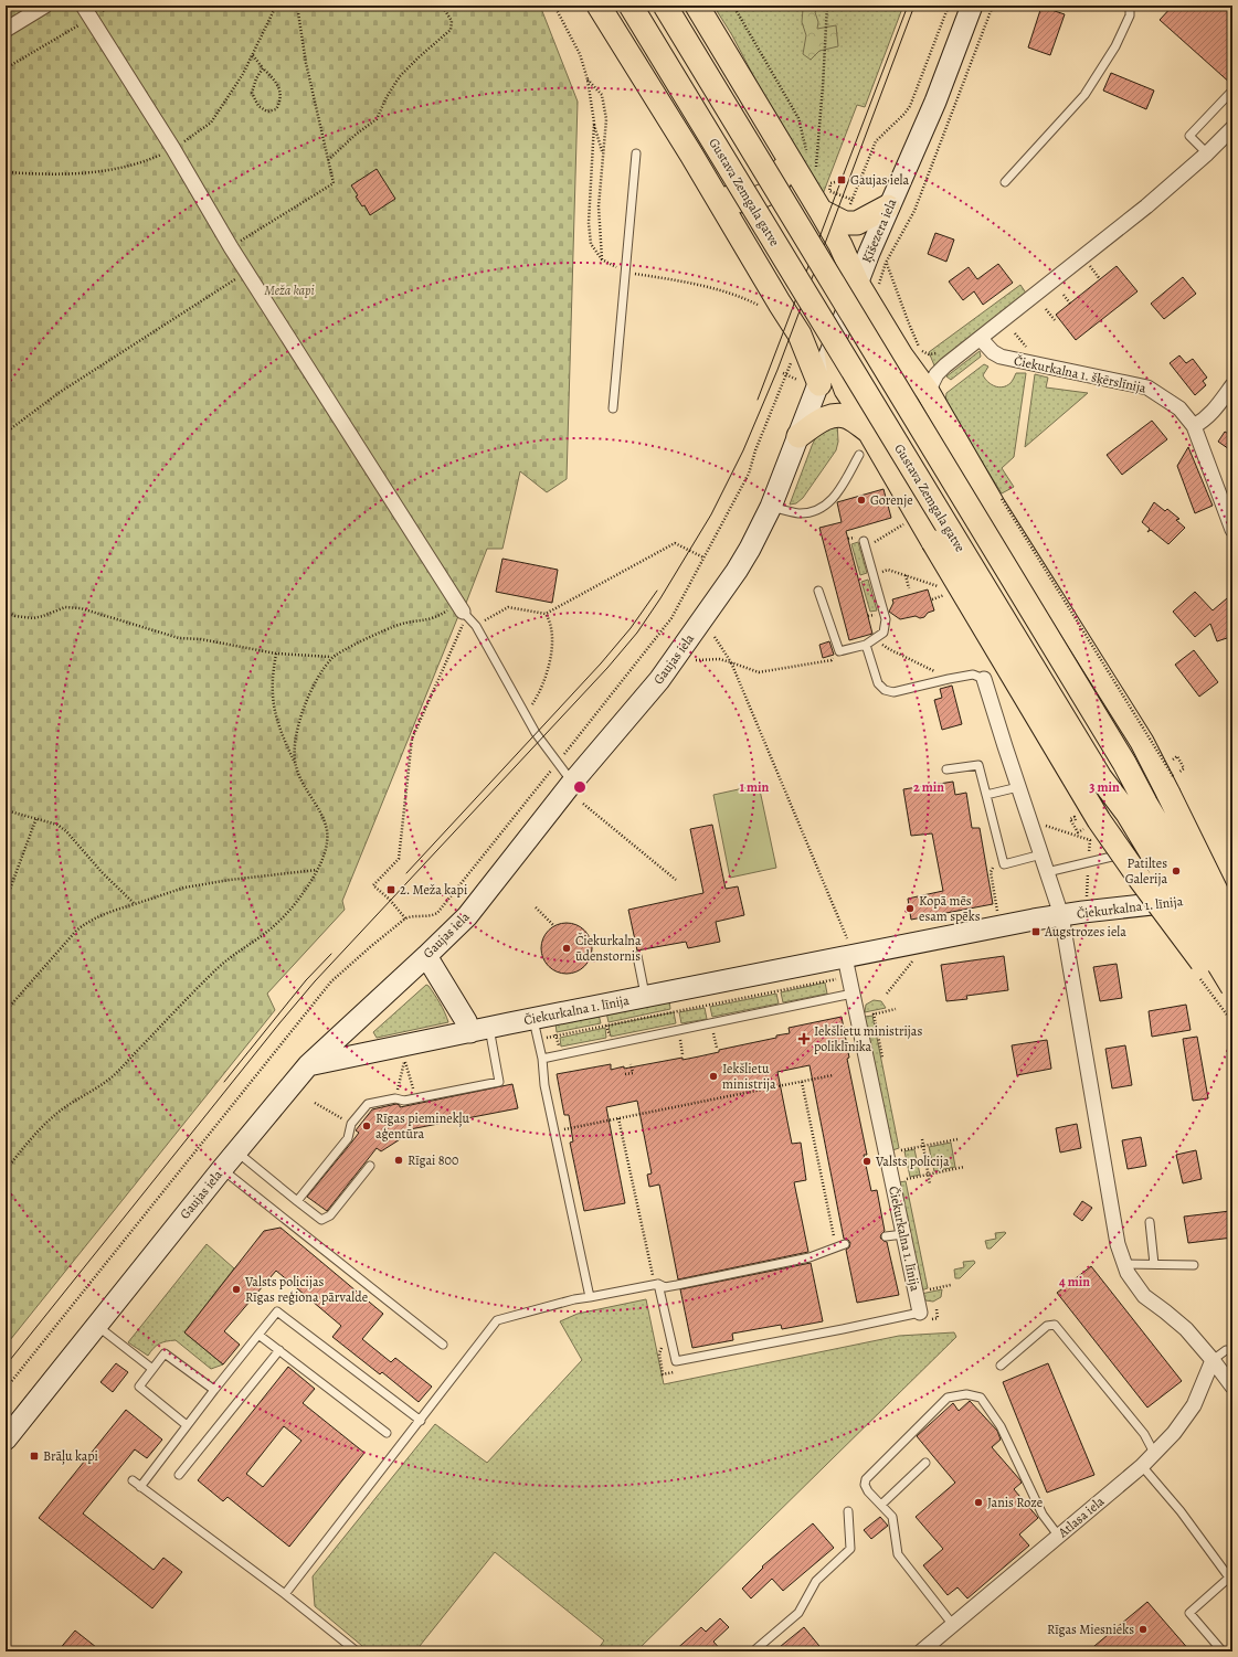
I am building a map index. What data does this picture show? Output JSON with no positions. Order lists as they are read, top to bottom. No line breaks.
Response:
{"streets":{"main road":["Gustava Zemgala gatve"],"street":["Ķīšezera iela","Čiekurkalna 1. šķērslīnija","Gaujas iela","Čiekurkalna 1. līnija","Atlasa iela"]},"crossings":[["Ķīšezera iela","Gaujas iela"],["Gaujas iela","Čiekurkalna 1. līnija"]],"parks":["Meža kapi"],"places":{"transit":["Gaujas iela","2. Meža kapi","Augstrozes iela","Brāļu kapi"],"other":["Gorenje","Patiltes Galerija","Kopā mēs esam spēks","Čiekurkalna ūdenstornis","Iekšlietu ministrija","Rīgas pieminekļu aģentūra","Rīgai 800","Valsts policija","Valsts policijas Rīgas reģiona pārvalde","Janis Roze","Rīgas Miesnieks"],"health":["Iekšlietu ministrijas poliklīnika"]},"rings":["1 min","2 min","3 min","4 min"]}
